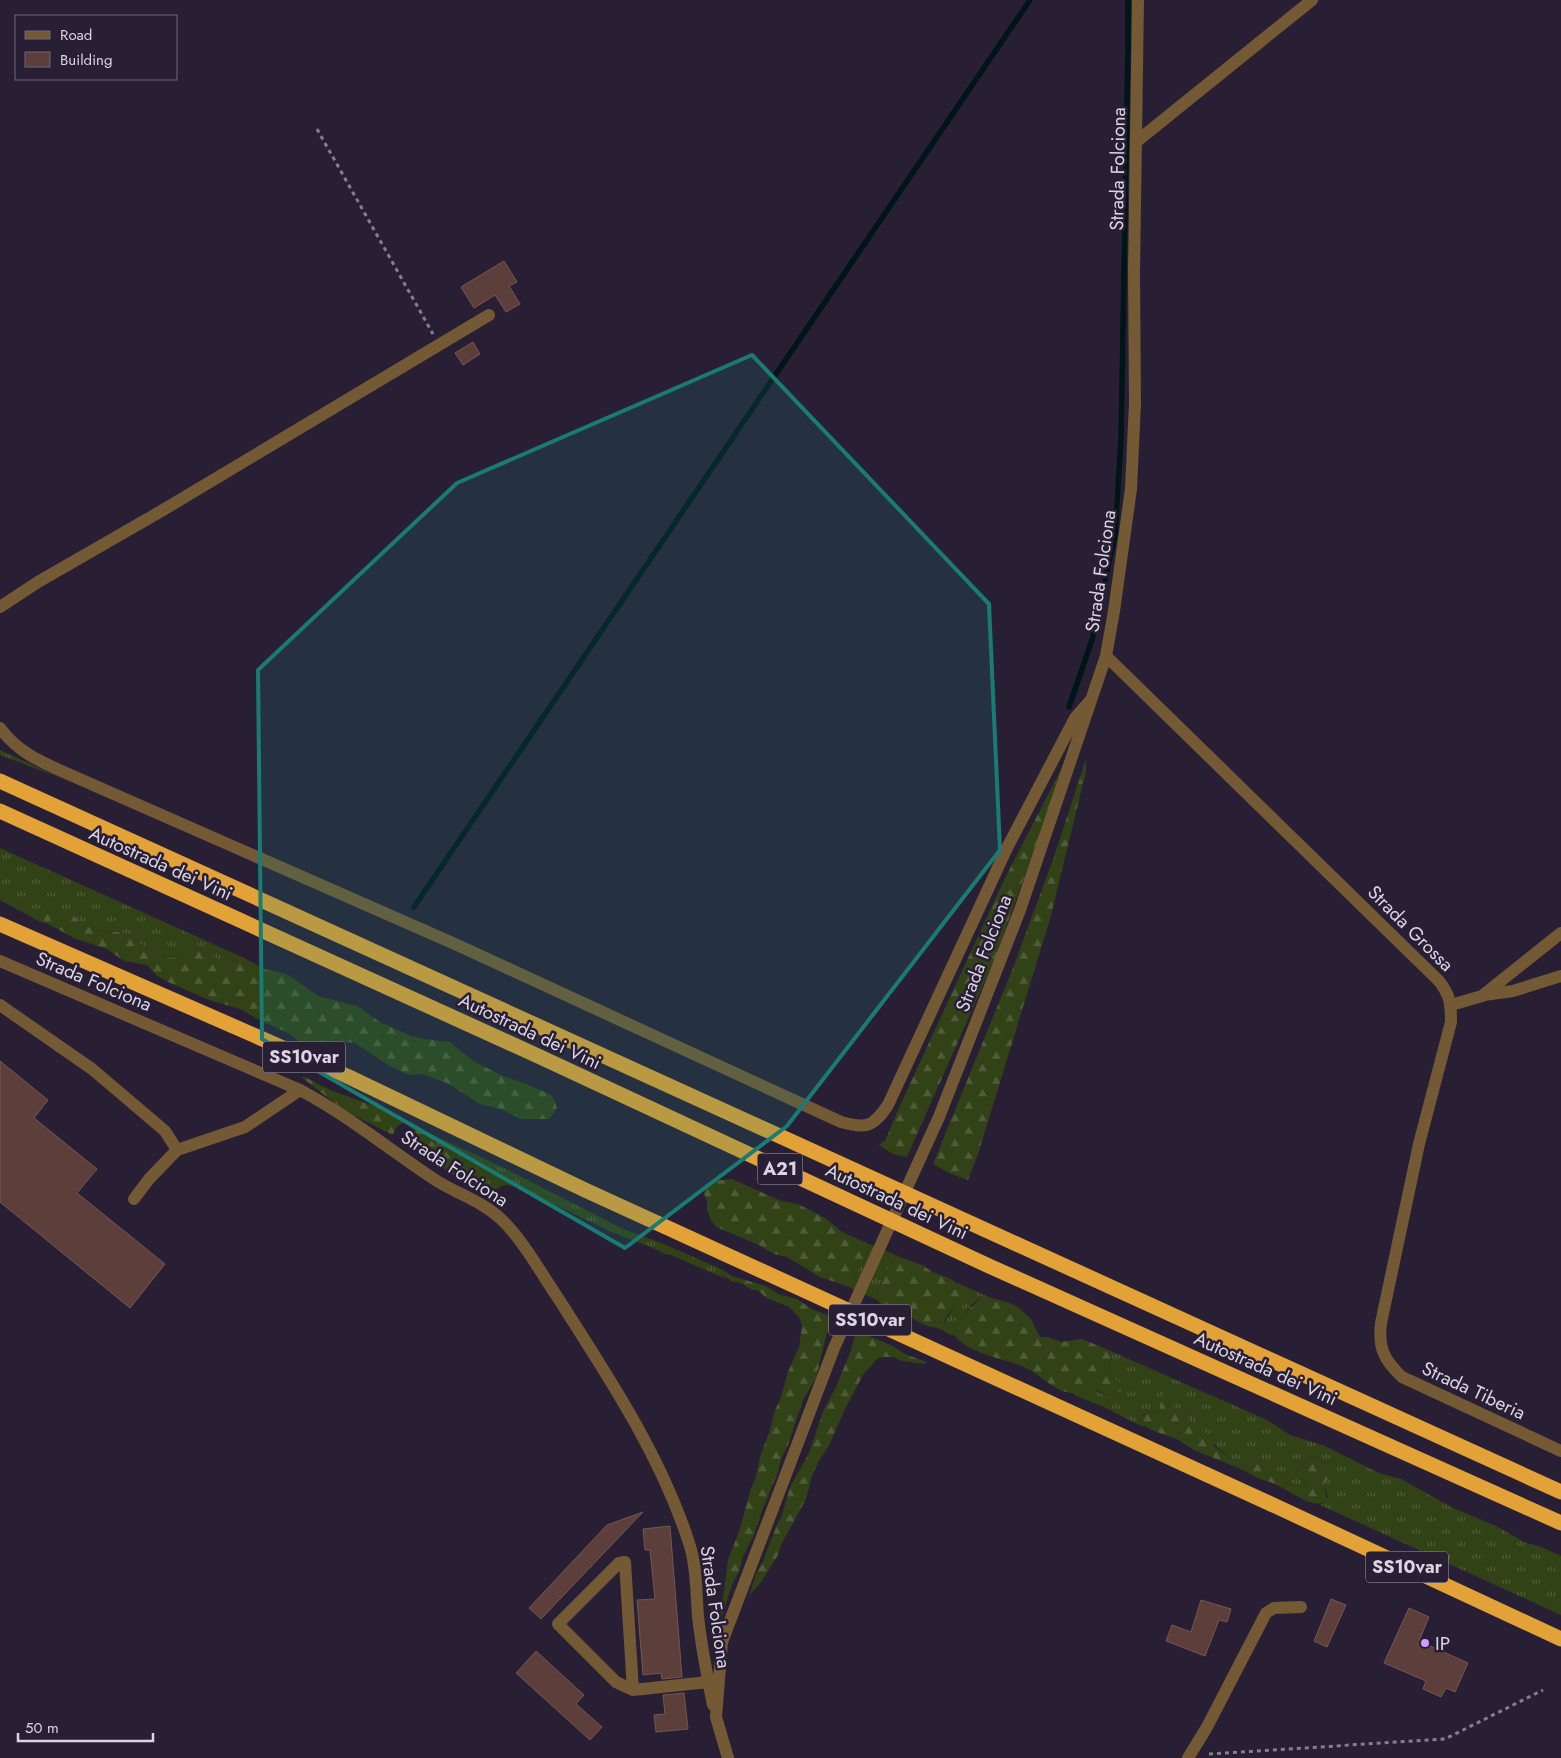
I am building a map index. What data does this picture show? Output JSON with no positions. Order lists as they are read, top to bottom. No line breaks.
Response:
{"streets":{"highway":["Autostrada dei Vini","SS10var","A21"],"street":["Strada Folciona","Strada Grossa","Strada Tiberia"]},"crossings":[["Strada Folciona","Strada Grossa"],["Strada Grossa","Strada Tiberia"]],"places":["IP"],"legend":["Road","Building"],"scale_bar":"50 m"}
